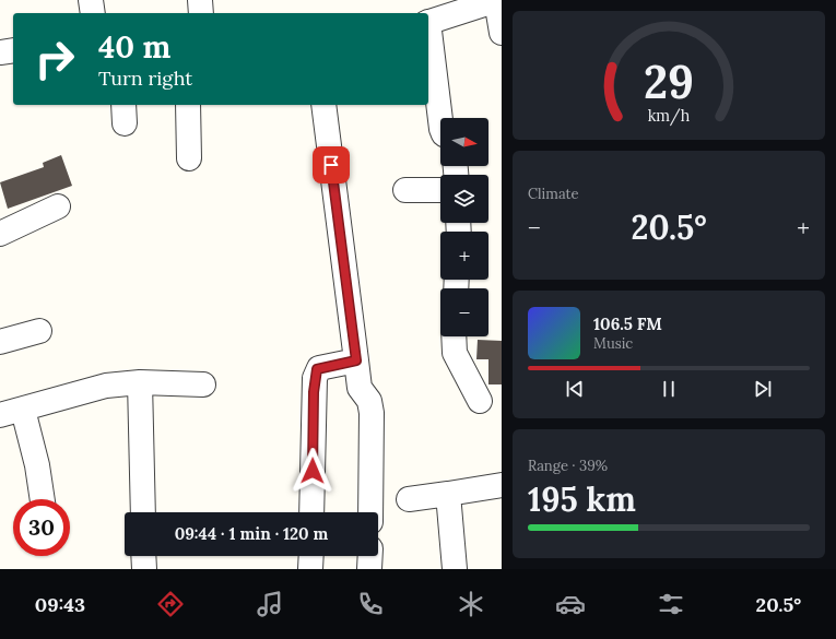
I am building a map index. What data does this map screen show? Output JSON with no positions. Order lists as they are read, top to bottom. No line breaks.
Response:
{"north":"right","page":{"turn":["40 m","Turn right"],"map_buttons":["+","−"],"tile":["Climate",["Range · 39%","195 km"]],"heat":["−","20.5°","+"],"song":["106.5 FM","Music"],"limit":"30","trip":"09:44 · 1 min · 120 m","tabs":["09:43","20.5°"],"gauge":["29","km/h"]}}
